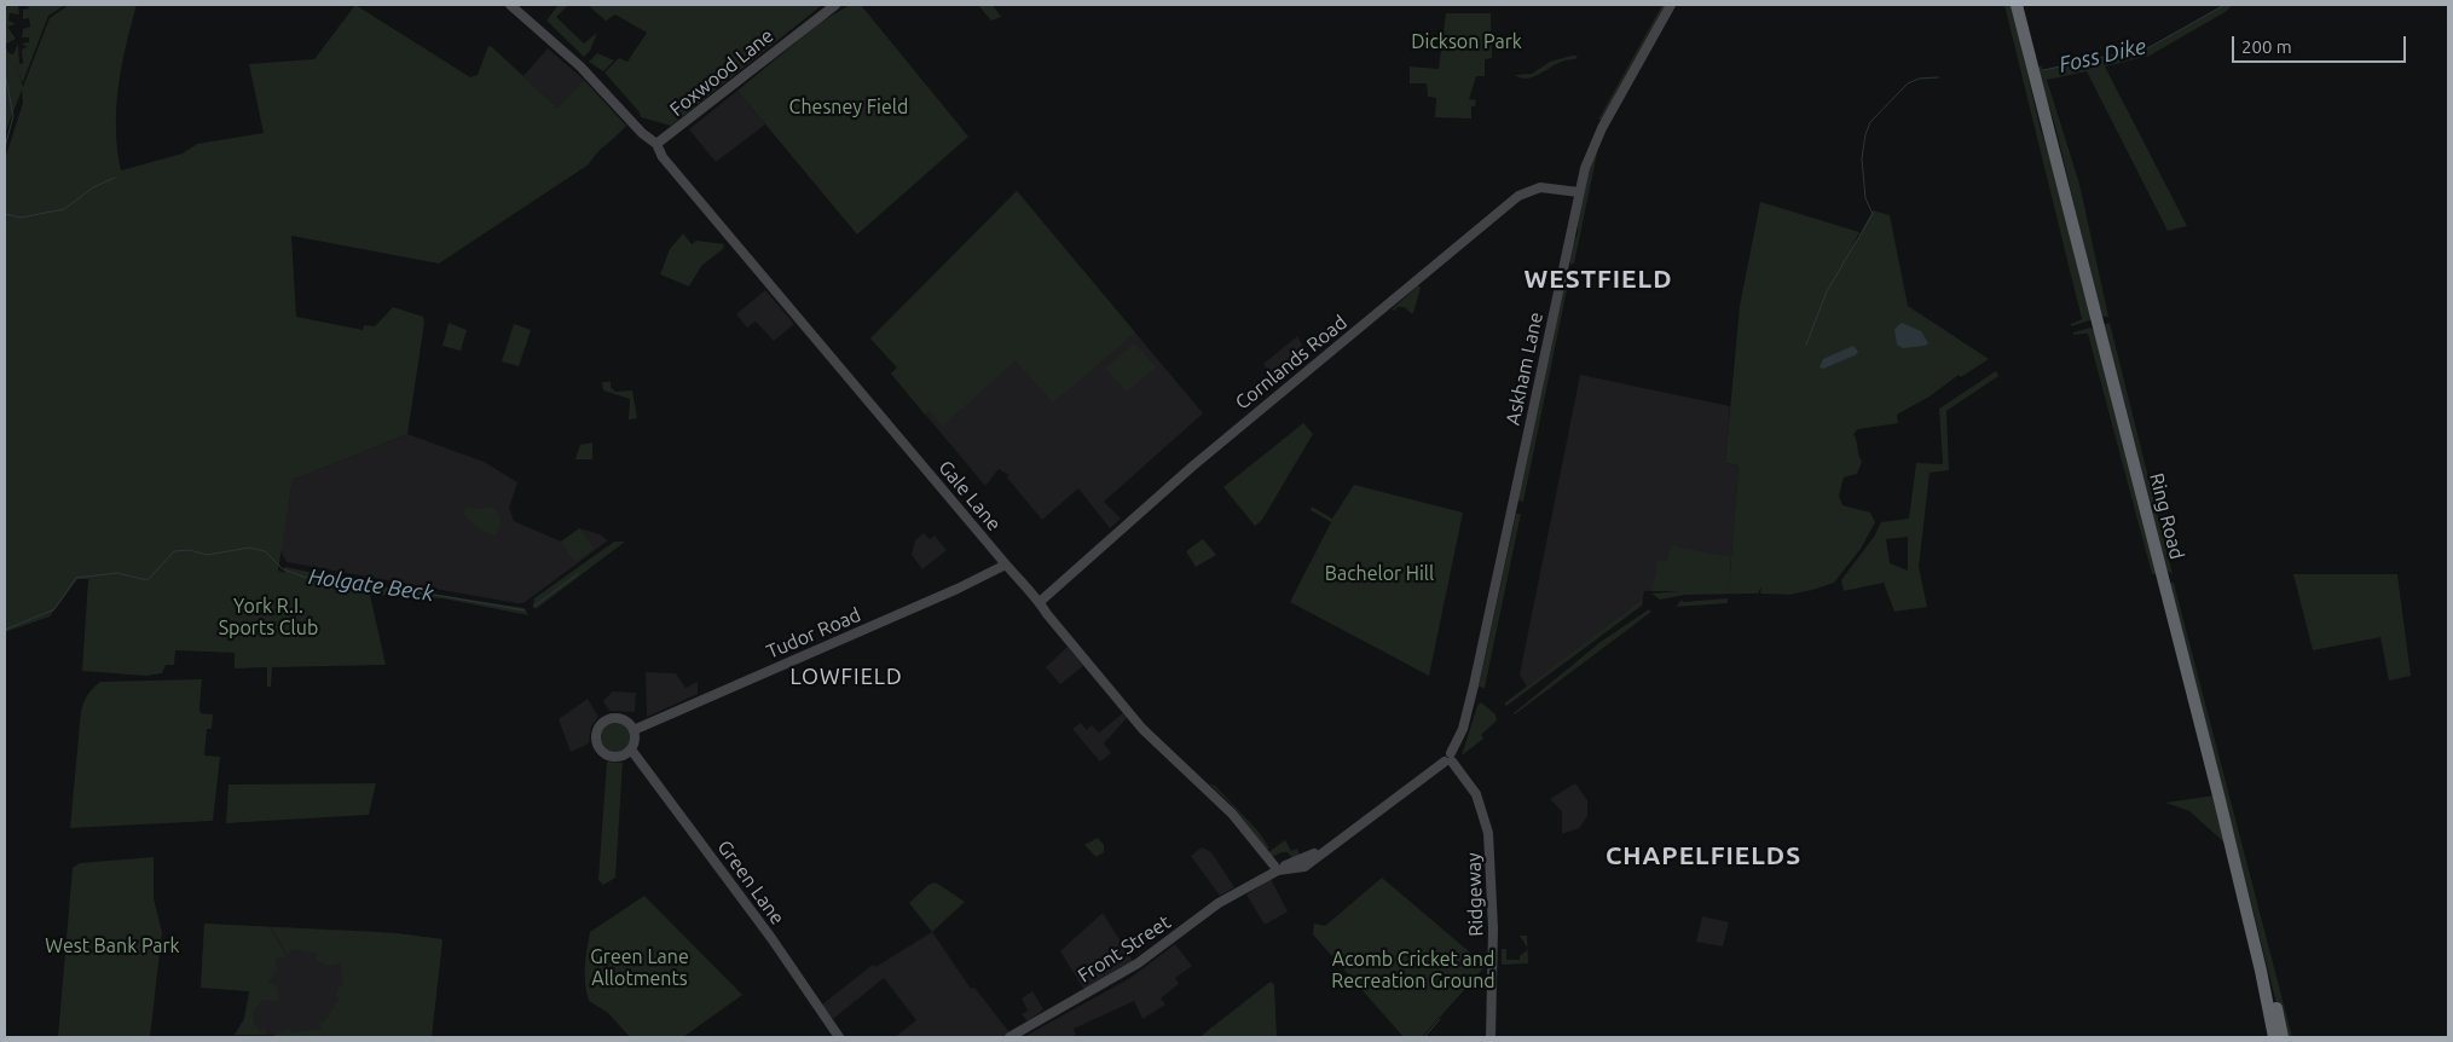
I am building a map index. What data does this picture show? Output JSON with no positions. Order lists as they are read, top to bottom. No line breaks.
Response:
{"streets":{"highway":["Ring Road"],"street":["Foxwood Lane","Cornlands Road","Askham Lane","Gale Lane","Tudor Road","Green Lane","Ridgeway","Front Street"]},"crossings":[["Foxwood Lane","Gale Lane"],["Cornlands Road","Askham Lane"],["Cornlands Road","Gale Lane"],["Askham Lane","Gale Lane"],["Askham Lane","Ridgeway"],["Askham Lane","Front Street"],["Gale Lane","Tudor Road"],["Gale Lane","Front Street"],["Tudor Road","Green Lane"]],"districts":["WESTFIELD","LOWFIELD","CHAPELFIELDS"],"water":["Foss Dike","Holgate Beck"],"parks":["Dickson Park","Chesney Field","Bachelor Hill","York R.I. Sports Club","West Bank Park","Green Lane Allotments","Acomb Cricket and Recreation Ground"],"scale_bar":"200 m"}
